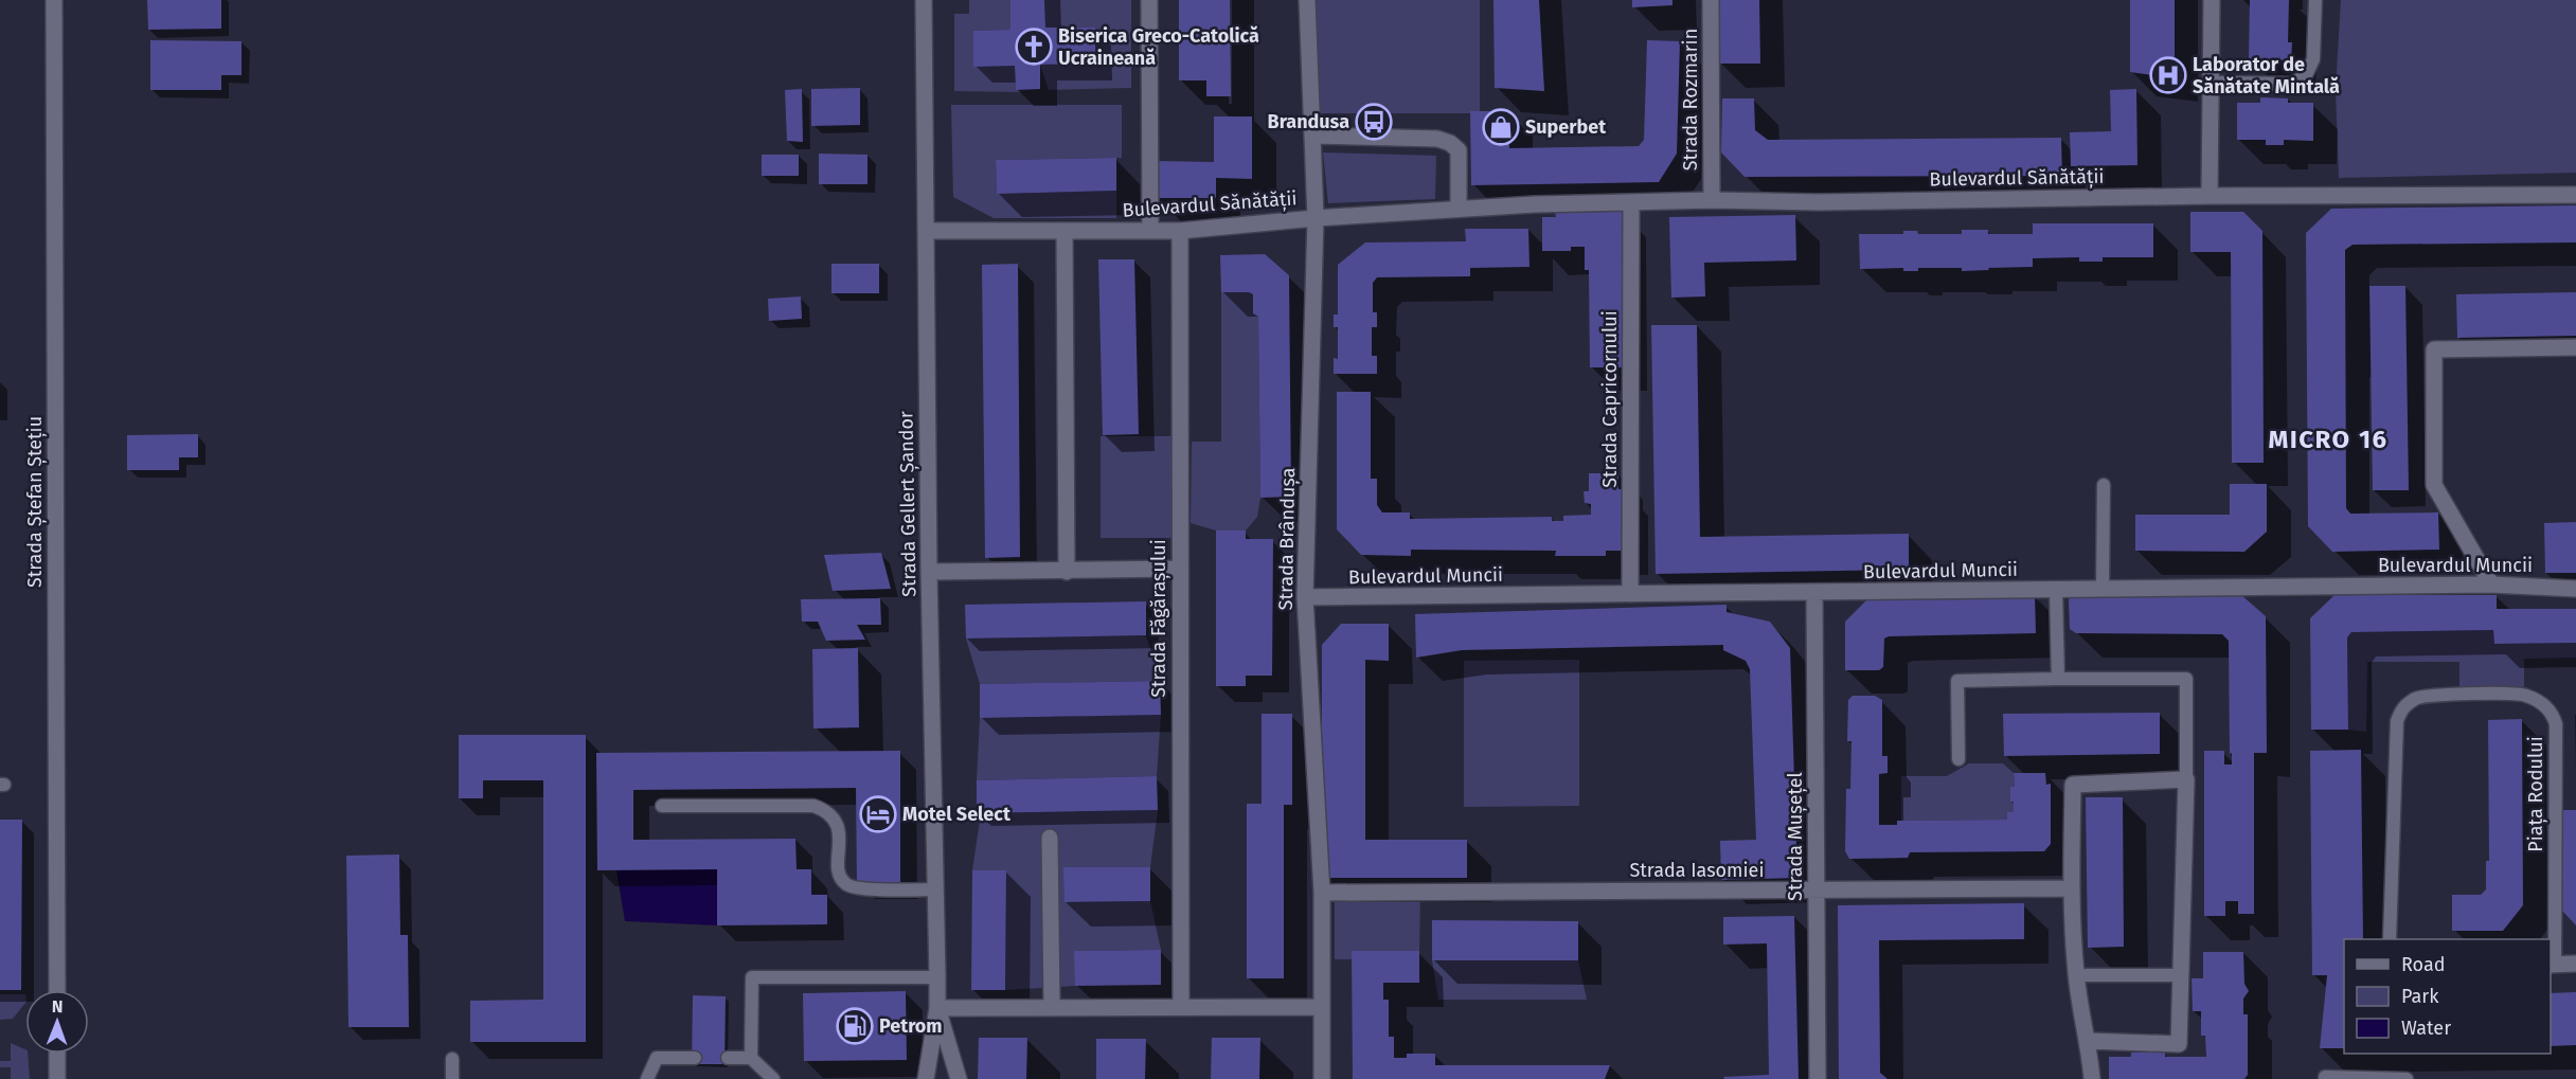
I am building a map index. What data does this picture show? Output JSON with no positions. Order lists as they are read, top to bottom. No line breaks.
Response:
{"streets":{"street":["Strada Rozmarin","Bulevardul Sănătății","Strada Capricornului","Strada Ștefan Ștețiu","Strada Gellert Șandor","Strada Brândușa","Bulevardul Muncii","Strada Făgărașului","Strada Mușețel","Strada Iasomiei"],"lane":["Piața Rodului"]},"crossings":[["Strada Rozmarin","Bulevardul Sănătății"],["Bulevardul Sănătății","Strada Capricornului"],["Bulevardul Sănătății","Strada Gellert Șandor"],["Bulevardul Sănătății","Strada Brândușa"],["Bulevardul Sănătății","Strada Făgărașului"],["Strada Capricornului","Bulevardul Muncii"],["Strada Brândușa","Bulevardul Muncii"],["Strada Brândușa","Strada Iasomiei"],["Bulevardul Muncii","Strada Mușețel"],["Strada Mușețel","Strada Iasomiei"]],"districts":["MICRO 16"],"places":{"church":["Biserica Greco-Catolică Ucraineană"],"hospital":["Laborator de Sănătate Mintală"],"bus stop":["Brandusa"],"shop":["Superbet"],"hotel":["Motel Select"],"fuel station":["Petrom"]},"legend":["Road","Park","Water"],"north":"top"}
